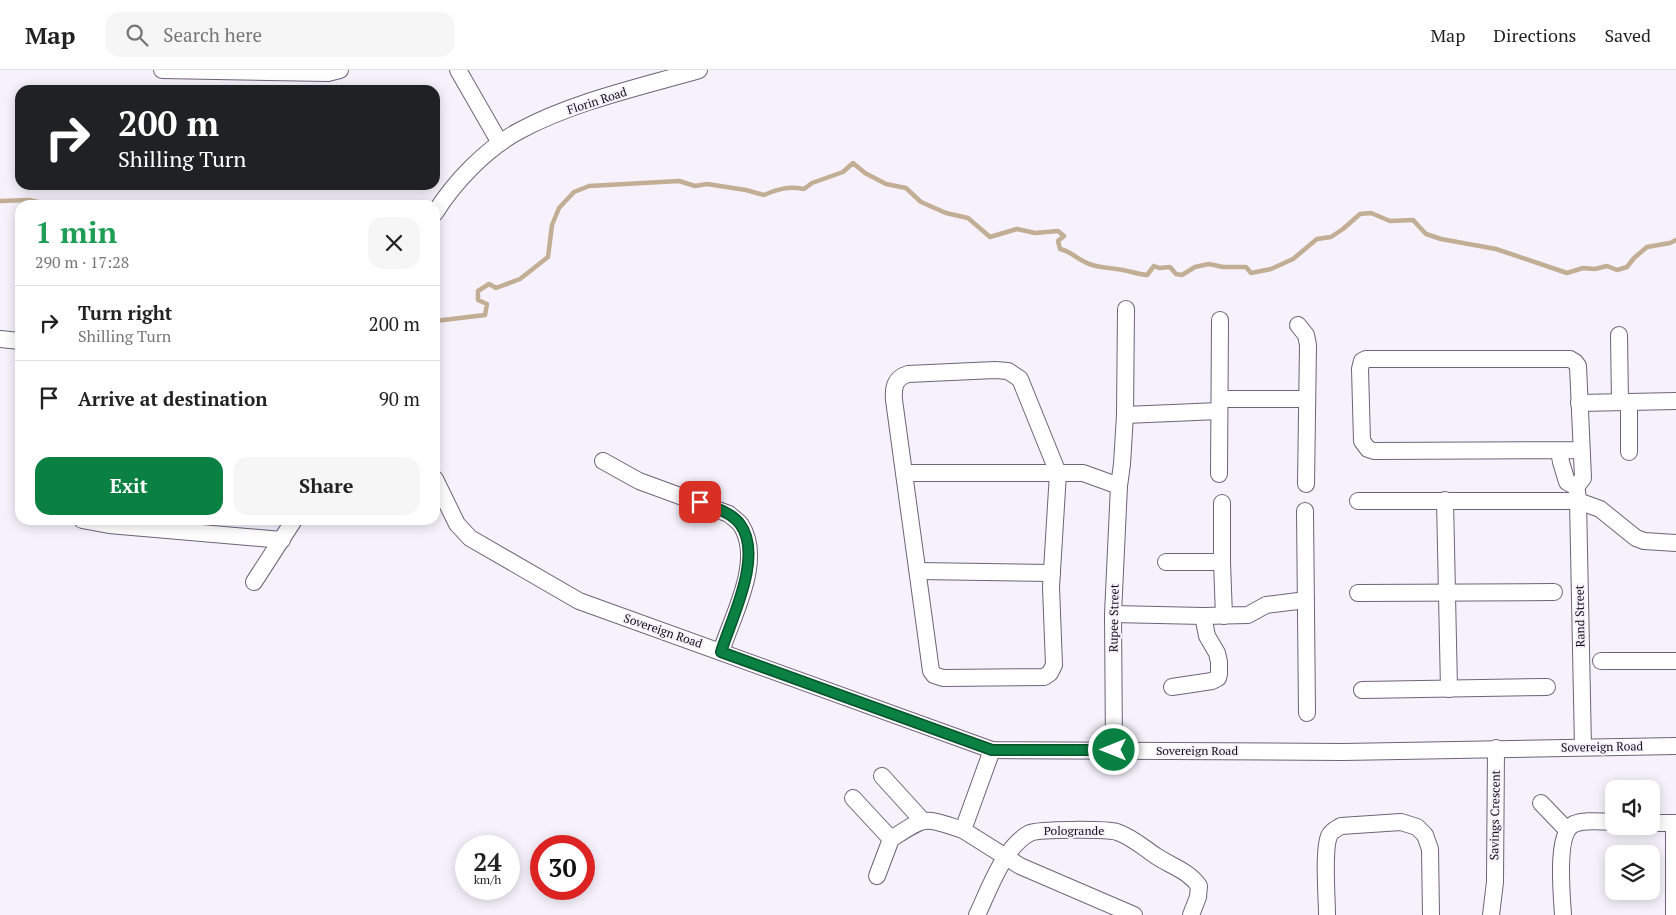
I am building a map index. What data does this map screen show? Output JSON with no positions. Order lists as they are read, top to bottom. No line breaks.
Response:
{"streets":{"street":["Florin Road","Rand Street","Rupee Street","Sovereign Road","Savings Crescent","Pologrande"]},"crossings":[["Rand Street","Sovereign Road"],["Rupee Street","Sovereign Road"],["Sovereign Road","Savings Crescent"]],"page":{"header":"Map","search":"Search here","nav":["Map","Directions","Saved"],"turn":["200 m","Shilling Turn"],"heading":["1 min","290 m · 17:28"],"list":[{"name":"Turn right","note":"Shilling Turn","value":"200 m"},{"name":"Arrive at destination","value":"90 m"}],"buttons":["Exit","Share"],"speed":"24 km/h","limit":"30"}}
